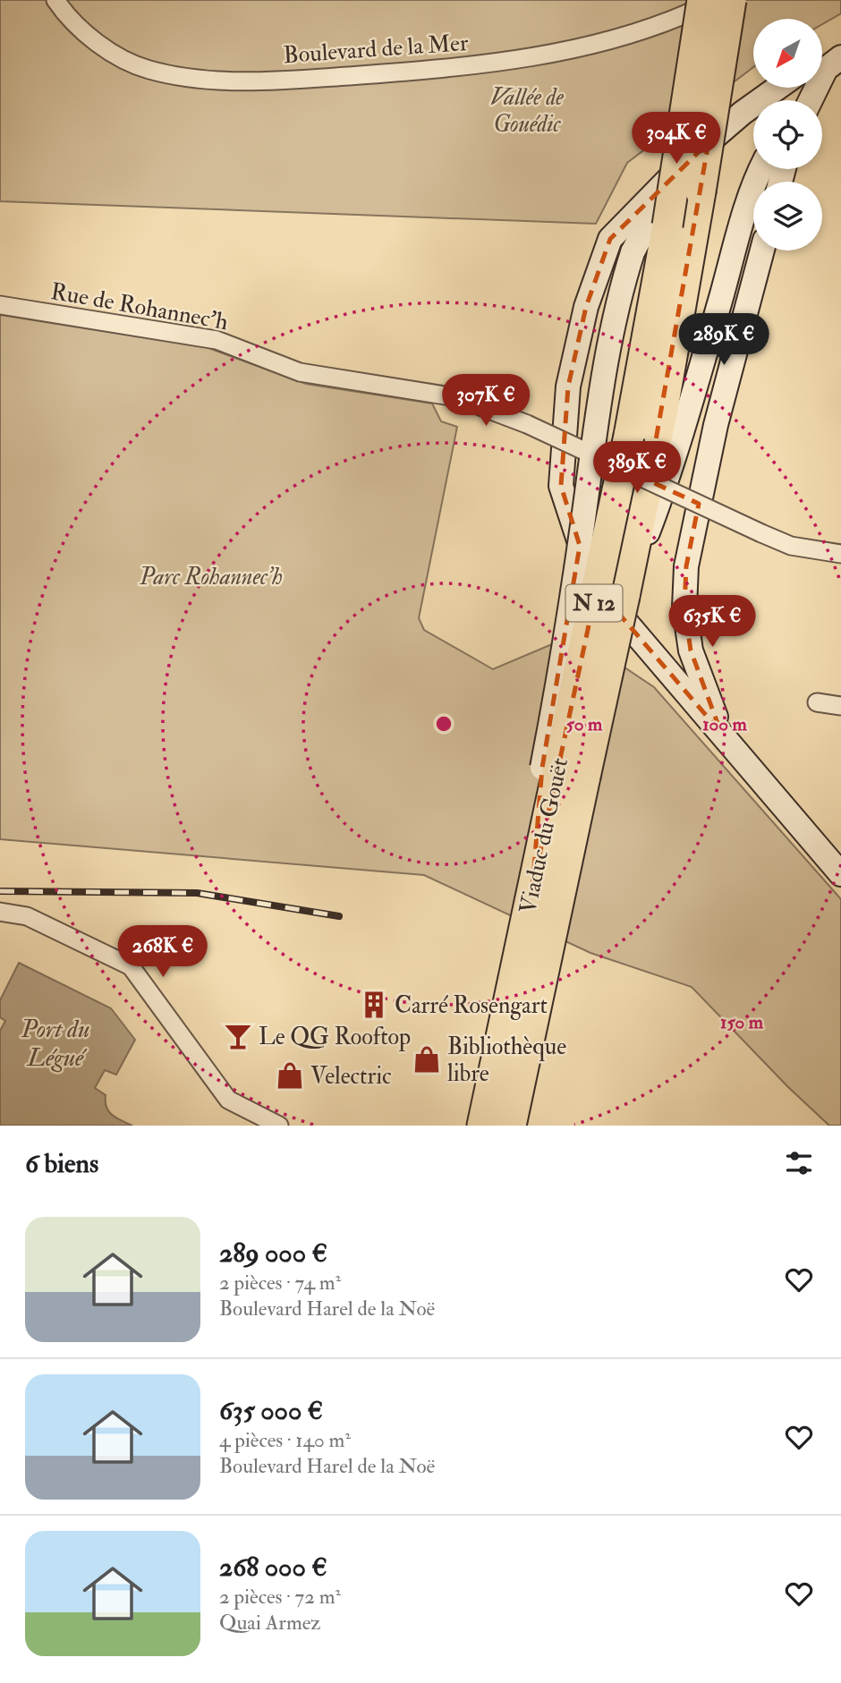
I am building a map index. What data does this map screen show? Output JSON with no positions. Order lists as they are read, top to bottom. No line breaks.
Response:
{"streets":{"highway":["N 12","Viaduc du Gouët"],"street":["Boulevard de la Mer","Rue de Rohannec'h"]},"crossings":[["N 12","Viaduc du Gouët"]],"water":["Port du Légué"],"parks":["Vallée de Gouédic","Parc Rohannec'h"],"places":{"building":["Carré Rosengart"],"bar":["Le QG Rooftop"],"shop":["Bibliothèque libre","Velectric"]},"north":"bottom left","page":{"price":["304K €","289K €","307K €","389K €","635K €","268K €"],"heading":"6 biens","list":[{"name":"289 000 €","note":"2 pièces · 74 m² · Boulevard Harel de la Noë"},{"name":"635 000 €","note":"4 pièces · 140 m² · Boulevard Harel de la Noë"},{"name":"268 000 €","note":"2 pièces · 72 m² · Quai Armez"}]},"rings":["50 m","100 m","150 m"]}
